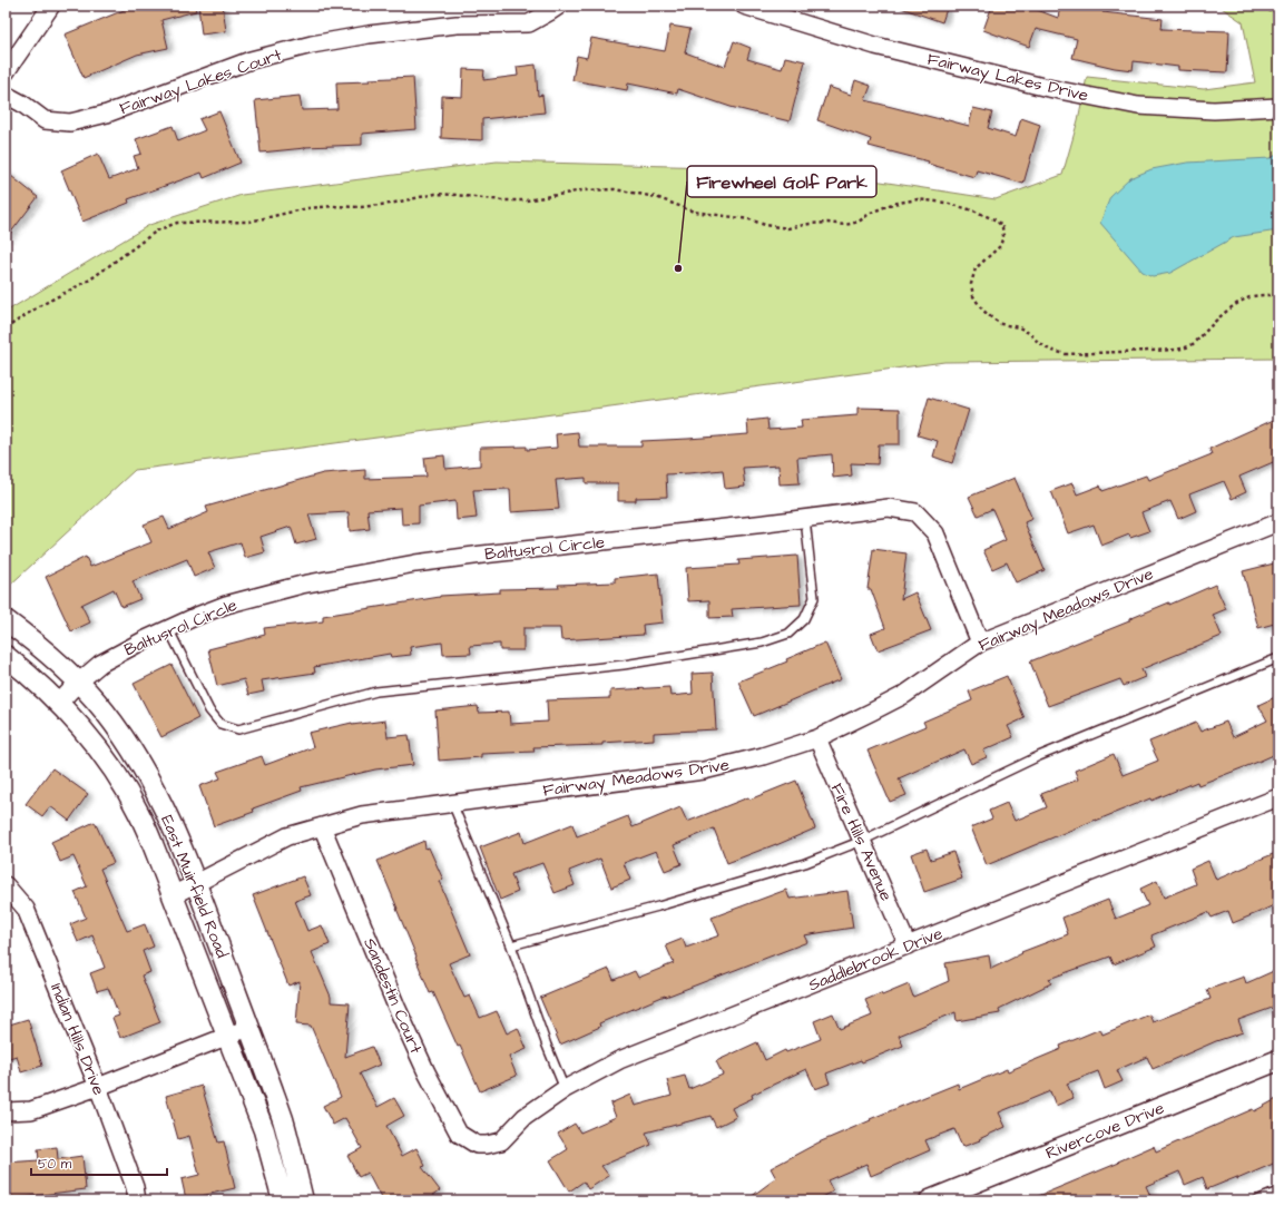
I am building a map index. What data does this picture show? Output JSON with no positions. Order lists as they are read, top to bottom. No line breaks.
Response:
{"streets":{"street":["Fairway Lakes Drive","Fairway Lakes Court","Baltusrol Circle","Fairway Meadows Drive","Fire Hills Avenue","East Muirfield Road","Saddlebrook Drive","Sandestin Court","Indian Hills Drive","Rivercove Drive"]},"crossings":[["Baltusrol Circle","Fairway Meadows Drive"],["Baltusrol Circle","East Muirfield Road"],["Fairway Meadows Drive","Fire Hills Avenue"],["Fairway Meadows Drive","East Muirfield Road"],["Fairway Meadows Drive","Sandestin Court"],["Fire Hills Avenue","Saddlebrook Drive"],["Saddlebrook Drive","Sandestin Court"]],"places":["Firewheel Golf Park"],"scale_bar":"50 m"}
